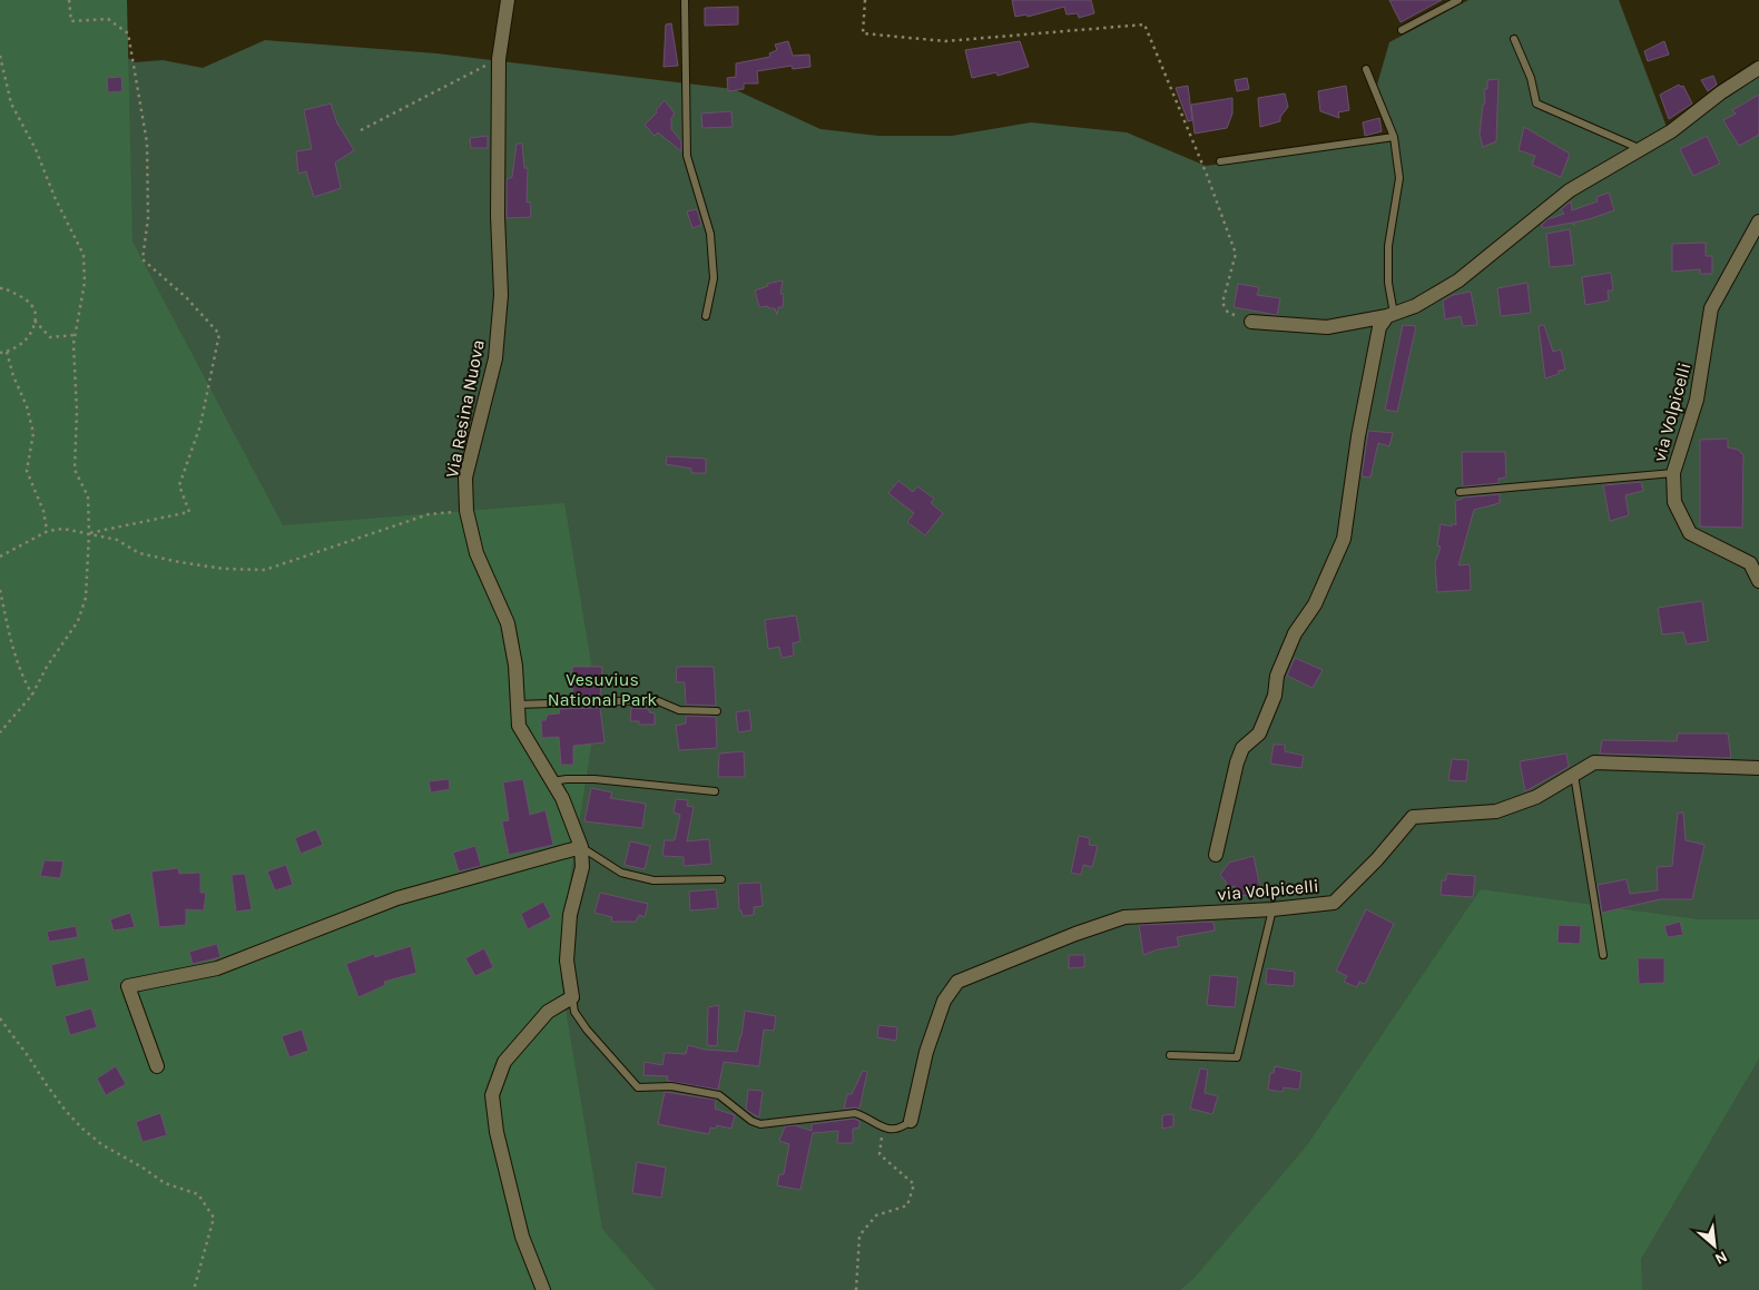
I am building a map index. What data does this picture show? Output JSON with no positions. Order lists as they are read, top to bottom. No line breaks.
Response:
{"streets":{"street":["Via Resina Nuova","via Volpicelli"]},"parks":["Vesuvius National Park"],"north":"bottom right"}
